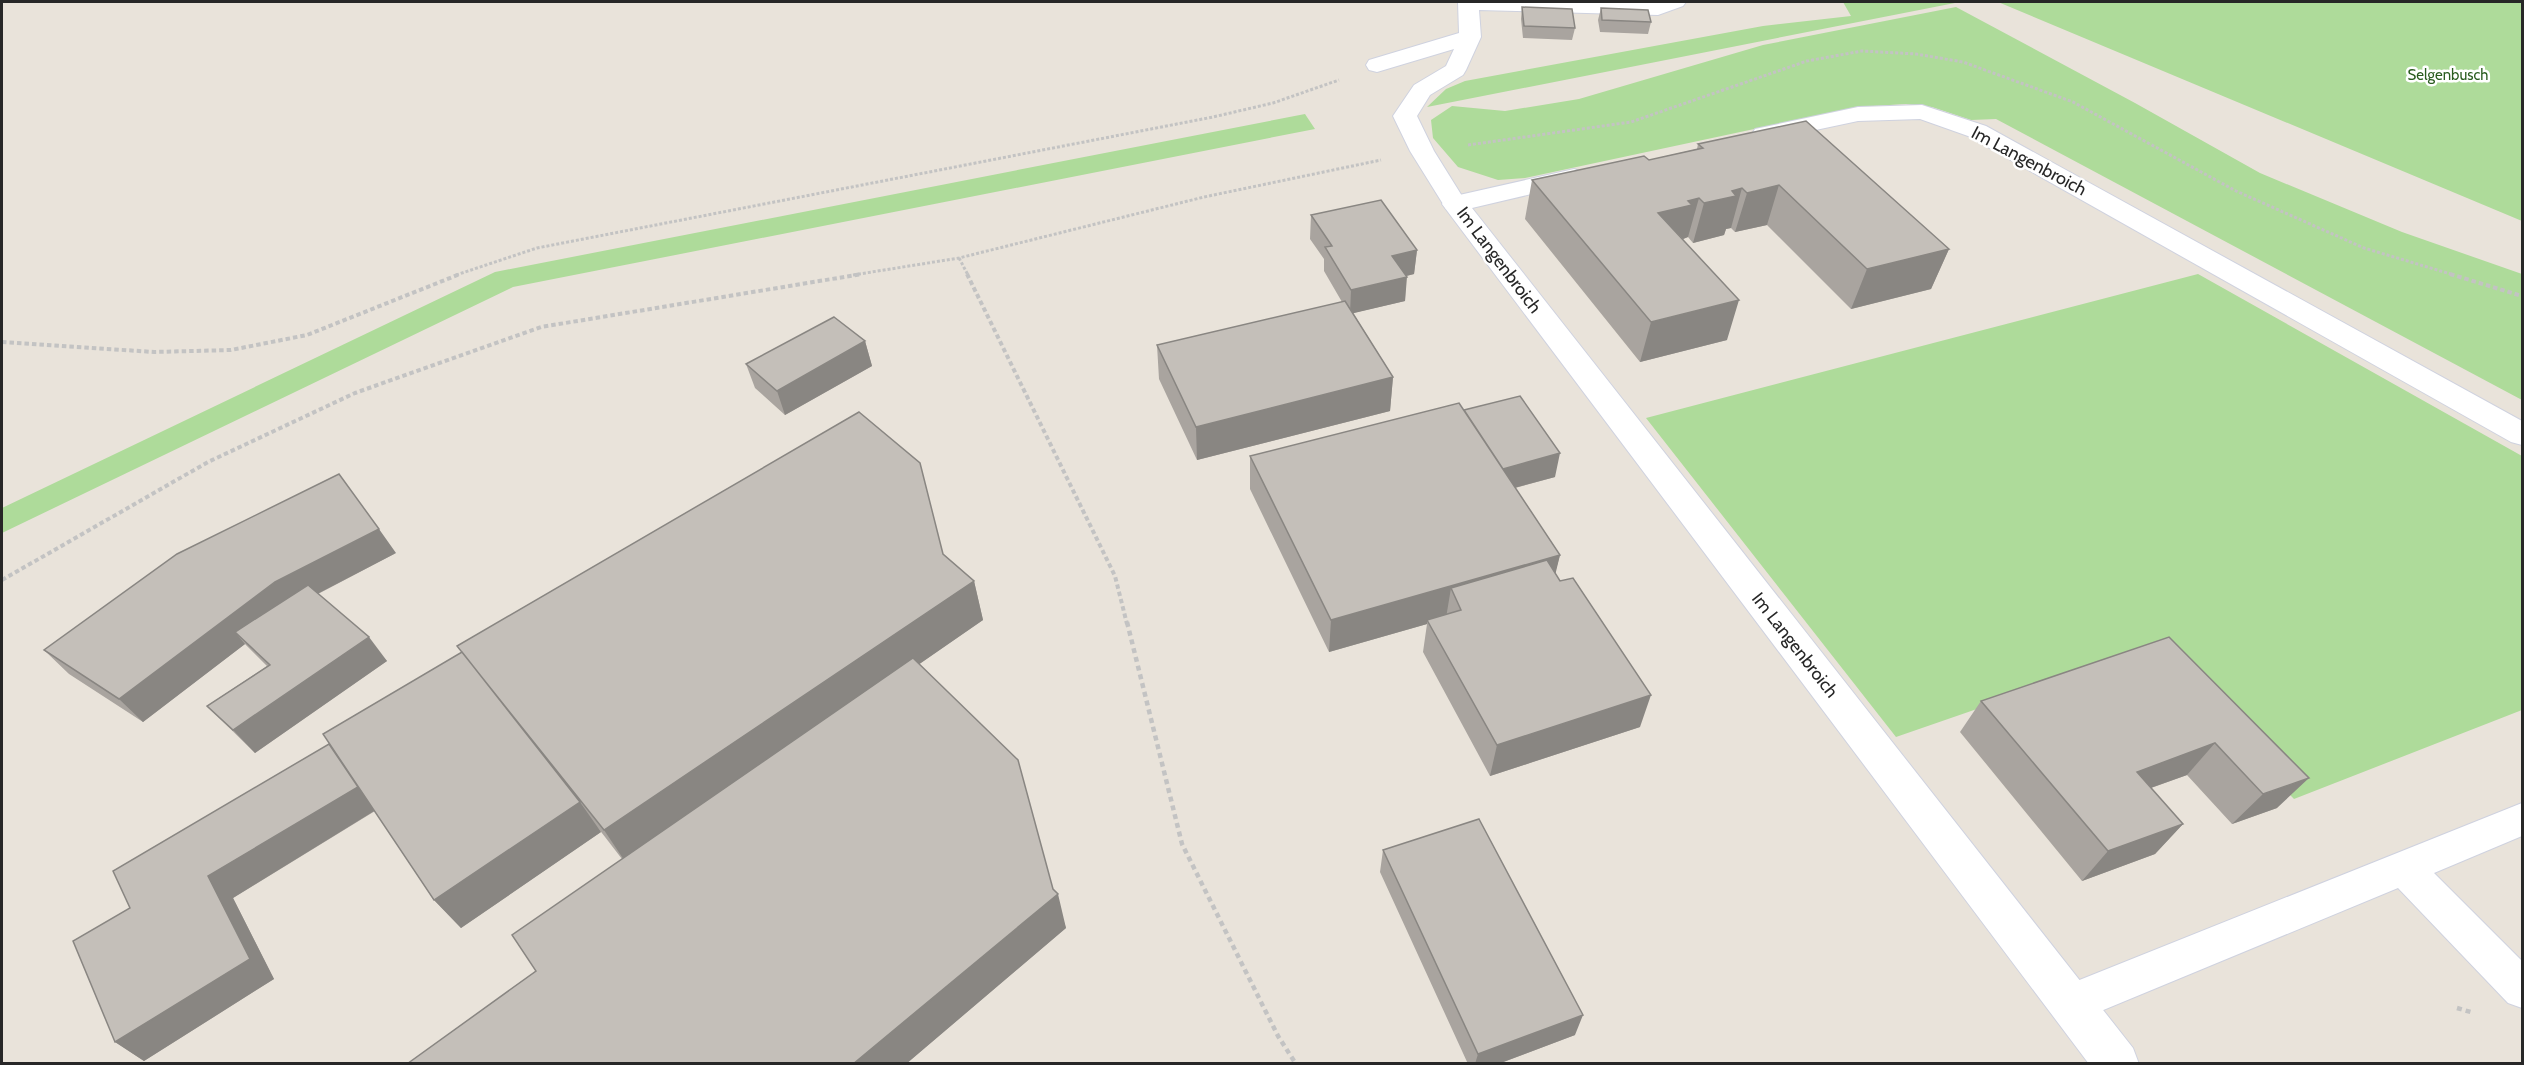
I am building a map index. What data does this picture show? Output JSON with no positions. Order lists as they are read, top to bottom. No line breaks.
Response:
{"streets":{"street":["Im Langenbroich"]},"parks":["Selgenbusch"]}
